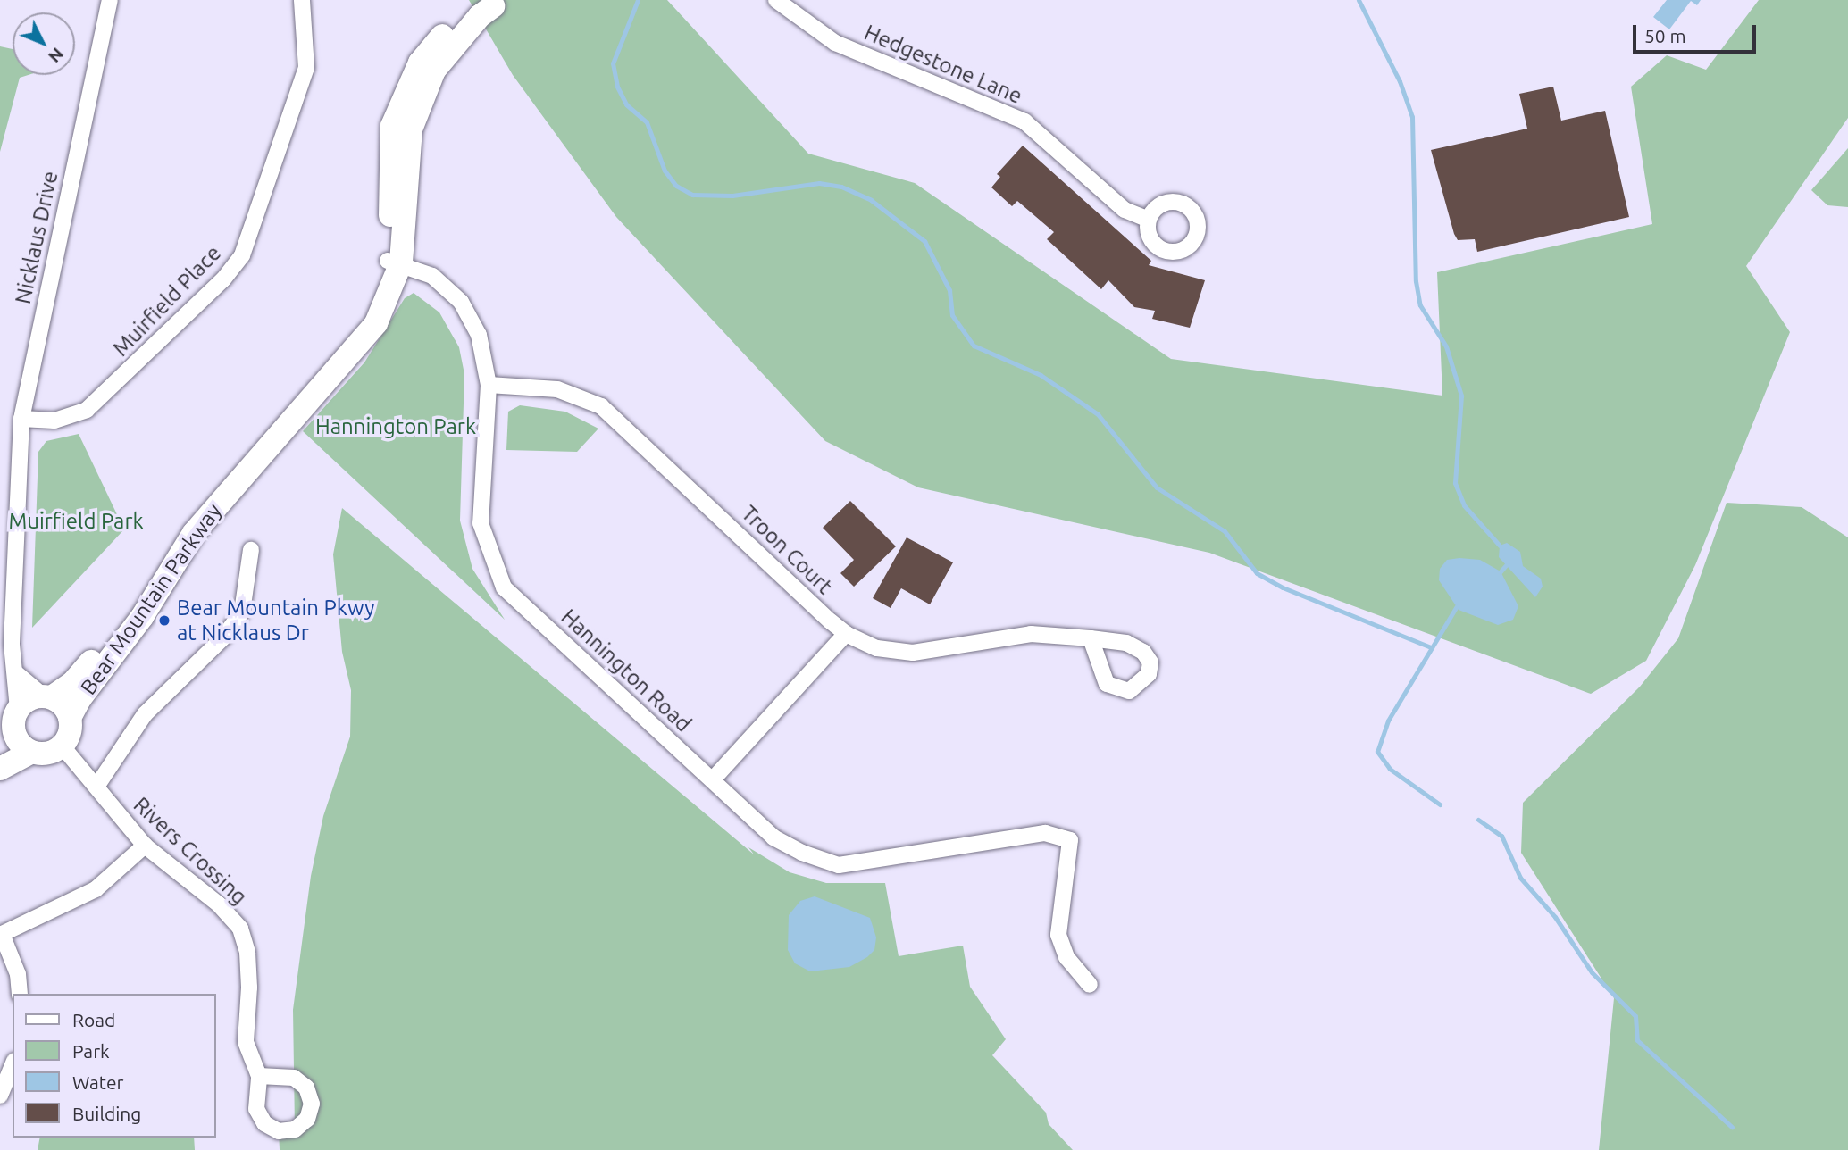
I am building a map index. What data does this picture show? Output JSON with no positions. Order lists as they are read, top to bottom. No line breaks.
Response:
{"streets":{"street":["Hedgestone Lane","Nicklaus Drive","Muirfield Place","Troon Court","Bear Mountain Parkway","Hannington Road","Rivers Crossing"]},"crossings":[["Nicklaus Drive","Muirfield Place"],["Nicklaus Drive","Bear Mountain Parkway"],["Nicklaus Drive","Rivers Crossing"],["Troon Court","Hannington Road"],["Bear Mountain Parkway","Hannington Road"],["Bear Mountain Parkway","Rivers Crossing"]],"parks":["Hannington Park","Muirfield Park"],"places":["Bear Mountain Pkwy at Nicklaus Dr"],"legend":["Road","Park","Water","Building"],"scale_bar":"50 m","north":"bottom right"}
